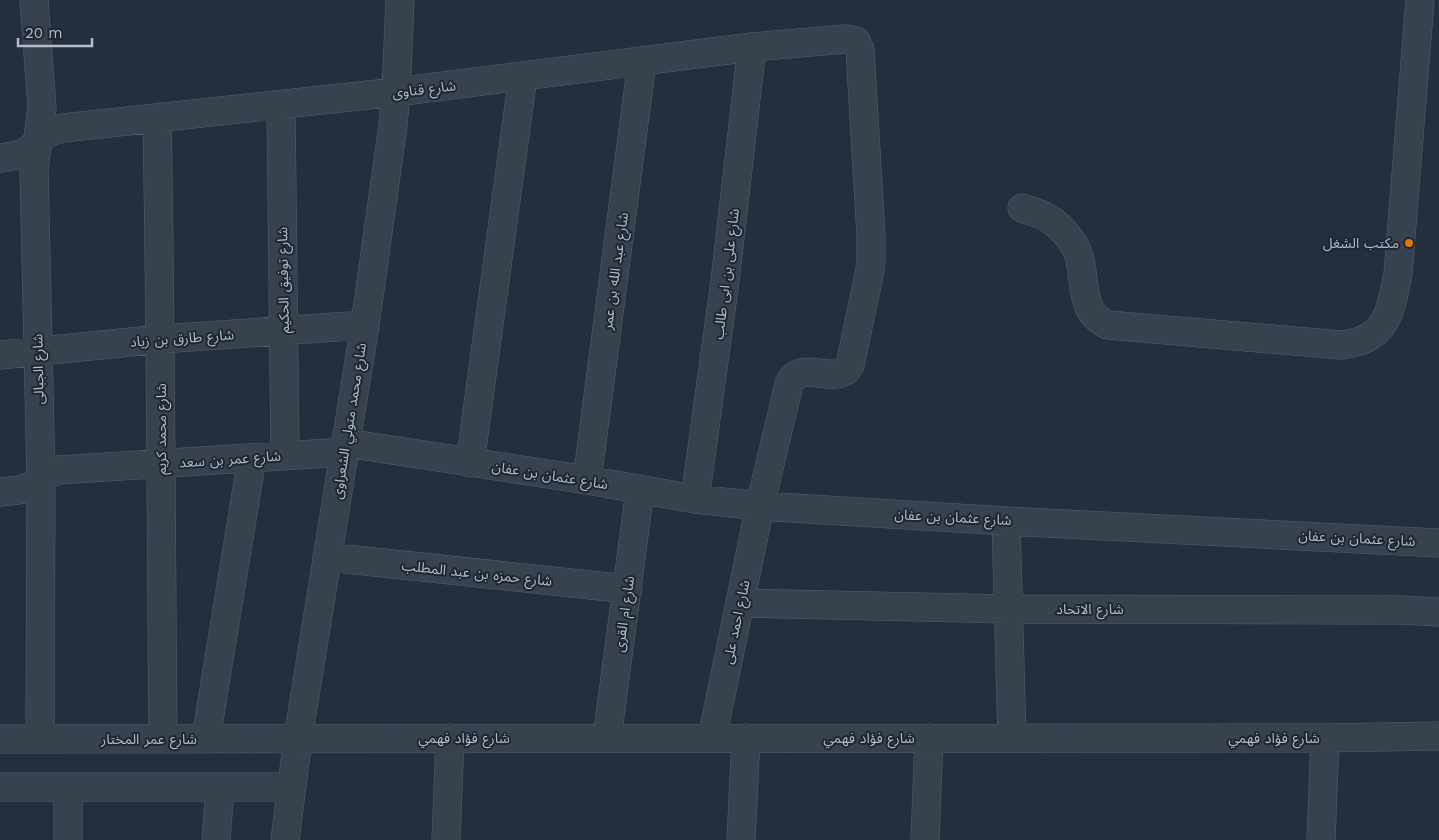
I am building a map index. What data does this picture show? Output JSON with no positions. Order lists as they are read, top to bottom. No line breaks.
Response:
{"streets":{"street":["شارع قناوى","شارع عبد الله بن عمر","شارع على بن ابى طالب","شارع توفيق الحكيم","شارع طارق بن زياد","شارع الجبالى","شارع محمد متولي الشعراوى","شارع محمد كريم","شارع عمر بن سعد","شارع عثمان بن عفان","شارع حمزه بن عبد المطلب","شارع الاتحاد","شارع ام القرى","شارع احمد على","شارع فؤاد فهمي","شارع عمر المختار"]},"crossings":[["شارع قناوى","شارع عبد الله بن عمر"],["شارع قناوى","شارع على بن ابى طالب"],["شارع قناوى","شارع توفيق الحكيم"],["شارع قناوى","شارع الجبالى"],["شارع قناوى","شارع محمد متولي الشعراوى"],["شارع قناوى","شارع محمد كريم"],["شارع قناوى","شارع احمد على"],["شارع عبد الله بن عمر","شارع عثمان بن عفان"],["شارع على بن ابى طالب","شارع عثمان بن عفان"],["شارع توفيق الحكيم","شارع طارق بن زياد"],["شارع توفيق الحكيم","شارع عمر بن سعد"],["شارع طارق بن زياد","شارع الجبالى"],["شارع طارق بن زياد","شارع محمد متولي الشعراوى"],["شارع طارق بن زياد","شارع محمد كريم"],["شارع الجبالى","شارع عمر بن سعد"],["شارع الجبالى","شارع عمر المختار"],["شارع محمد متولي الشعراوى","شارع عمر بن سعد"],["شارع محمد متولي الشعراوى","شارع عثمان بن عفان"],["شارع محمد متولي الشعراوى","شارع حمزه بن عبد المطلب"],["شارع محمد متولي الشعراوى","شارع فؤاد فهمي"],["شارع محمد متولي الشعراوى","شارع عمر المختار"],["شارع محمد كريم","شارع عمر بن سعد"],["شارع محمد كريم","شارع عمر المختار"],["شارع عمر بن سعد","شارع عثمان بن عفان"],["شارع عثمان بن عفان","شارع ام القرى"],["شارع عثمان بن عفان","شارع احمد على"],["شارع حمزه بن عبد المطلب","شارع ام القرى"],["شارع الاتحاد","شارع احمد على"],["شارع ام القرى","شارع فؤاد فهمي"],["شارع احمد على","شارع فؤاد فهمي"],["شارع فؤاد فهمي","شارع عمر المختار"]],"places":["مكتب الشغل"],"scale_bar":"20 m"}
